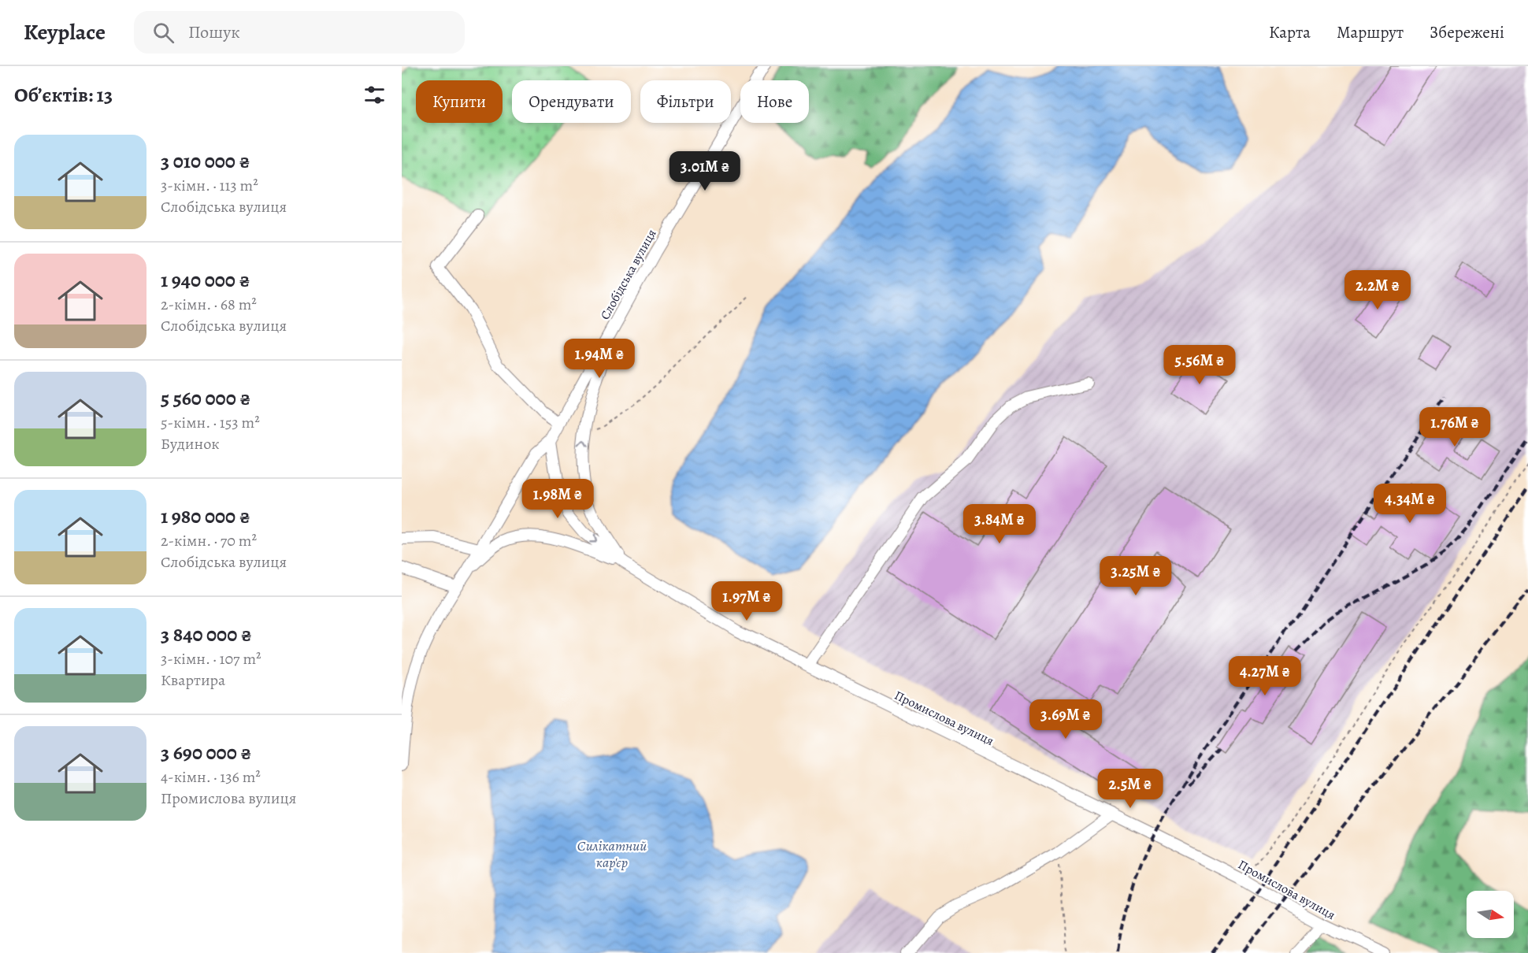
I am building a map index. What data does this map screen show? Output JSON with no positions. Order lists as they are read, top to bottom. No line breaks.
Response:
{"streets":{"street":["Слобідська вулиця","Промислова вулиця"]},"water":["Силікатний кар'єр"],"north":"right","page":{"header":"Keyplace","search":"Пошук","nav":["Карта","Маршрут","Збережені"],"heading":"Об’єктів: 13","chip":["Купити","Орендувати","Фільтри","Нове"],"list":[{"name":"3 010 000 ₴","note":"3-кімн. · 113 m² · Слобідська вулиця"},{"name":"1 940 000 ₴","note":"2-кімн. · 68 m² · Слобідська вулиця"},{"name":"5 560 000 ₴","note":"5-кімн. · 153 m² · Будинок"},{"name":"1 980 000 ₴","note":"2-кімн. · 70 m² · Слобідська вулиця"},{"name":"3 840 000 ₴","note":"3-кімн. · 107 m² · Квартира"},{"name":"3 690 000 ₴","note":"4-кімн. · 136 m² · Промислова вулиця"}],"price":["3.01M ₴","2.2M ₴","1.94M ₴","5.56M ₴","1.76M ₴","1.98M ₴","4.34M ₴","3.84M ₴","3.25M ₴","1.97M ₴","4.27M ₴","3.69M ₴","2.5M ₴"]}}
